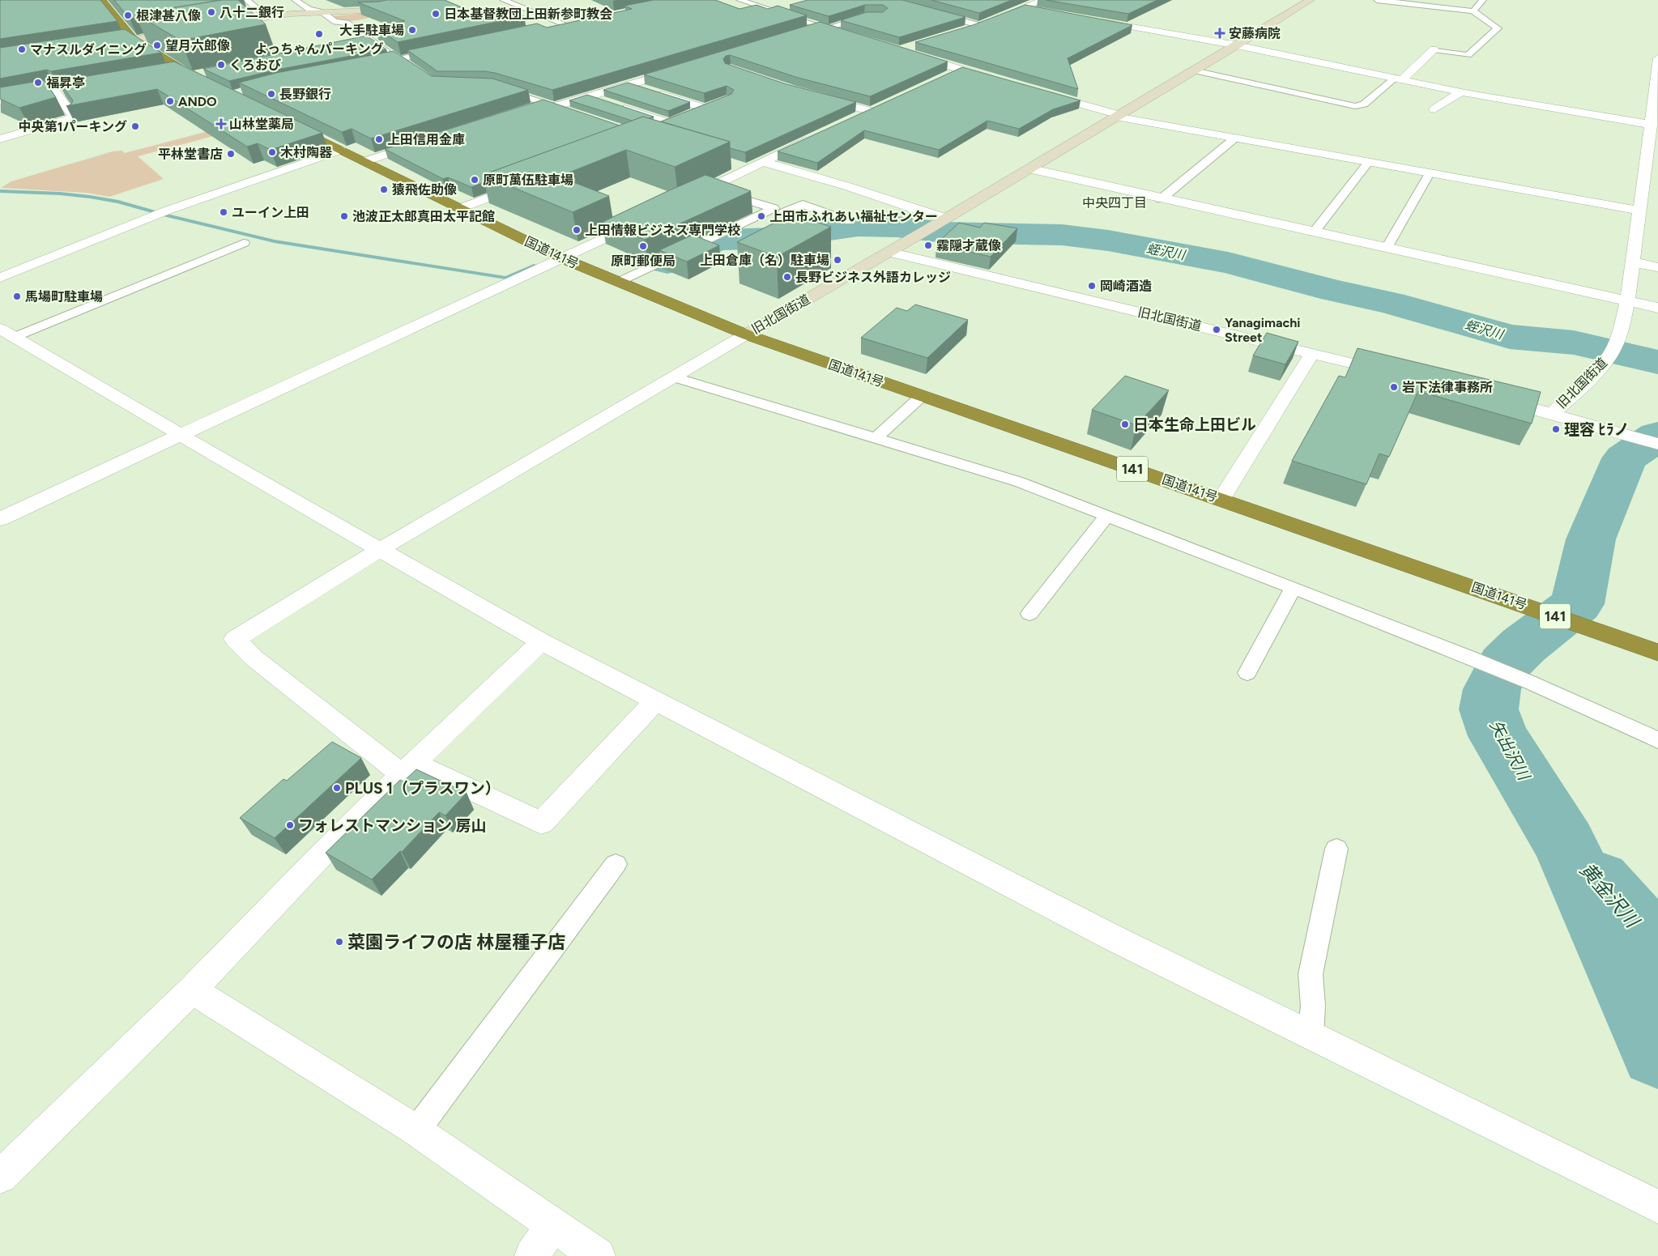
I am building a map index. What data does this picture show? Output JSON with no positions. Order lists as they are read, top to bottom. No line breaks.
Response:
{"streets":{"highway":["国道141号","141"],"street":["旧北国街道"]},"crossings":[["国道141号","旧北国街道"]],"districts":["中央四丁目"],"water":["蛭沢川","矢出沢川","黄金沢川"],"places":{"other":["八十二銀行","日本基督教団上田新参町教会","根津甚八像","大手駐車場","よっちゃんパーキング","望月六郎像","マナスルダイニング","くろおび","福昇亭","長野銀行","ANDO","中央第1パーキング","上田信用金庫","木村陶器","平林堂書店","原町萬伍駐車場","猿飛佐助像","ユーイン上田","池波正太郎真田太平記館","上田市ふれあい福祉センター","上田情報ビジネス専門学校","霧隠才蔵像","原町郵便局","上田倉庫（名）駐車場","長野ビジネス外語カレッジ","岡崎酒造","馬場町駐車場","Yanagimachi Street","岩下法律事務所","日本生命上田ビル","理容 ﾋﾗノ","PLUS 1（プラスワン）","フォレストマンション 房山","菜園ライフの店 林屋種子店"],"health":["安藤病院","山林堂薬局"]}}
